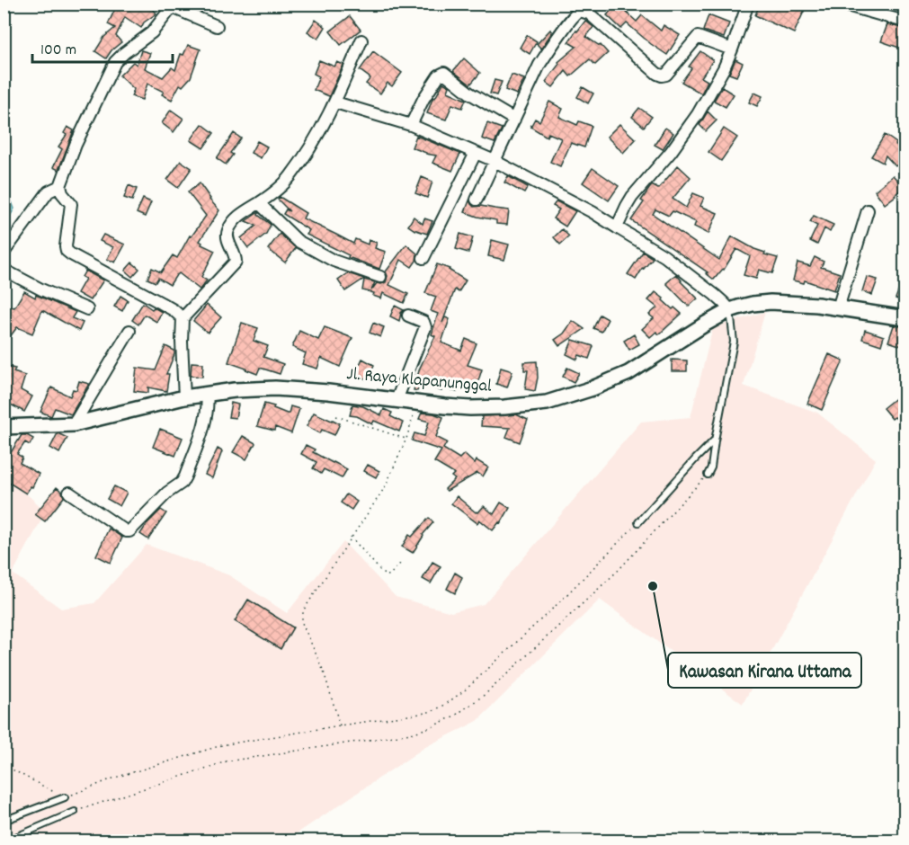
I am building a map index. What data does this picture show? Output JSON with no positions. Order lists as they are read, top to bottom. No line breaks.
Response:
{"streets":{"street":["Jl. Raya Klapanunggal"]},"places":["Kawasan Kirana Uttama"],"scale_bar":"100 m"}
